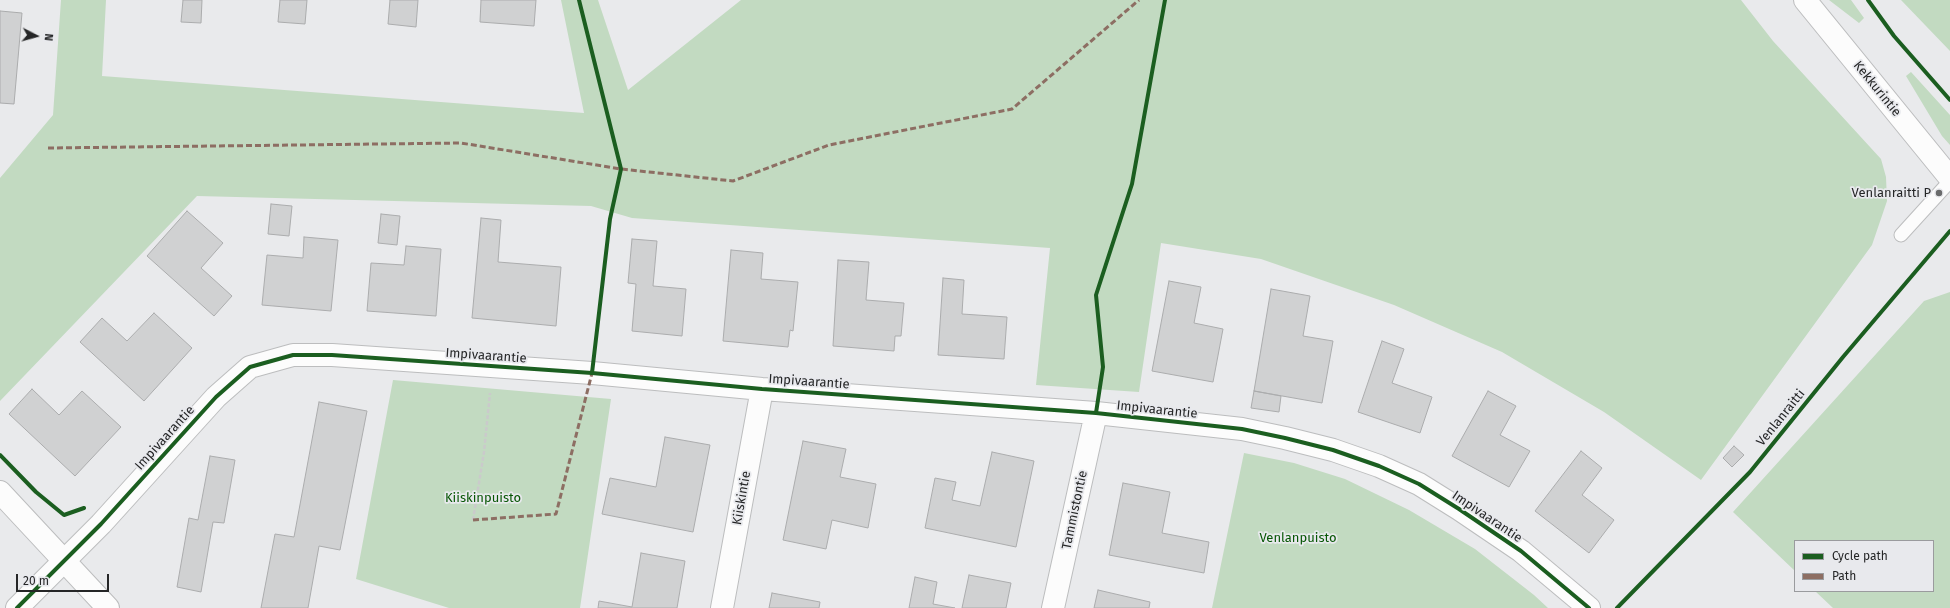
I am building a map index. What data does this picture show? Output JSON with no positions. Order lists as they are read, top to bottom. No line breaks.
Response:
{"streets":{"street":["Kekkurintie","Impivaarantie","Kiiskintie","Tammistontie"],"cycle path":["Venlanraitti"]},"crossings":[["Impivaarantie","Kiiskintie"],["Impivaarantie","Tammistontie"]],"parks":["Kiiskinpuisto","Venlanpuisto"],"places":["Venlanraitti P"],"legend":["Cycle path","Path"],"scale_bar":"20 m","north":"right"}
